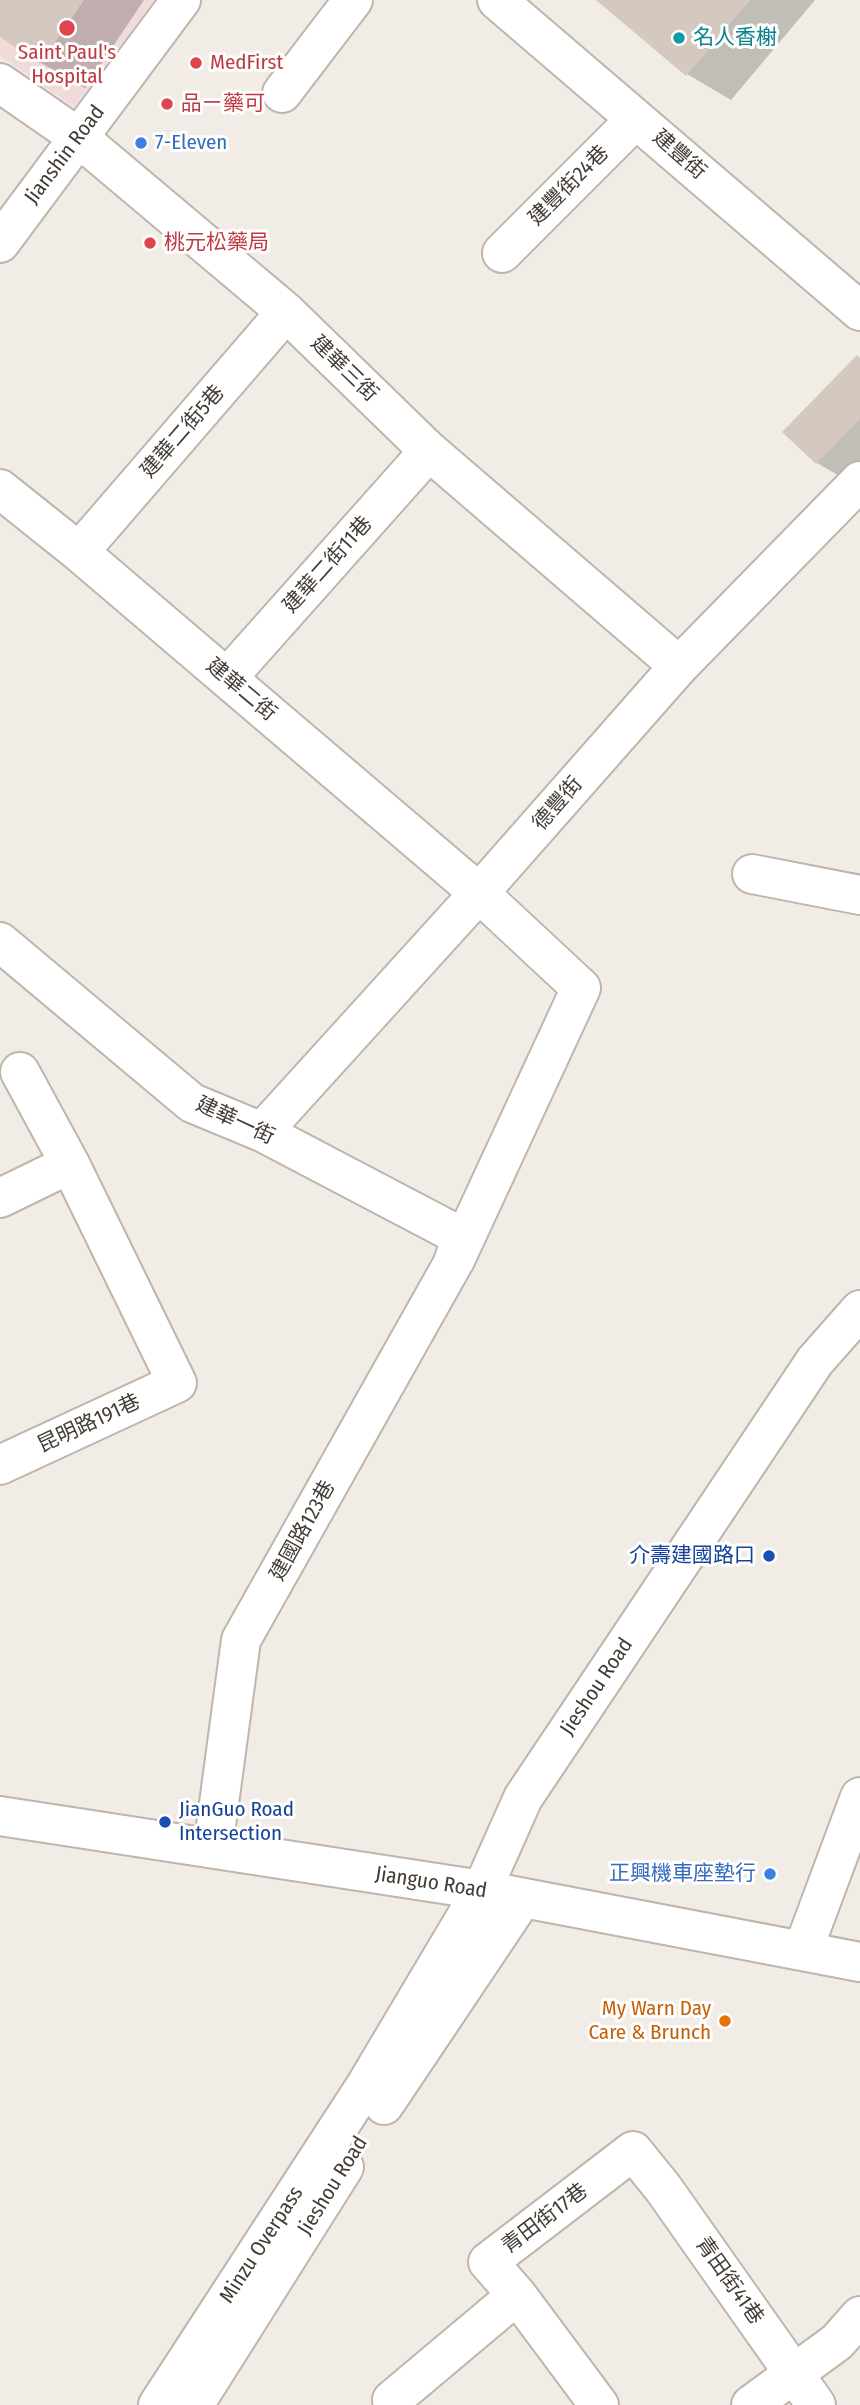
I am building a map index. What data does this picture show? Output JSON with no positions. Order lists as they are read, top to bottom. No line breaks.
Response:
{"streets":{"street":["Jianshin Road","建豐街","建豐街24巷","建華三街","建華二街5巷","建華二街11巷","建華二街","德豐街","建華一街","昆明路191巷","建國路123巷","Jieshou Road","Jianguo Road","青田街17巷","Minzu Overpass","青田街41巷"]},"crossings":[["Jianshin Road","建華三街"],["建豐街","建豐街24巷"],["建華三街","建華二街5巷"],["建華三街","建華二街11巷"],["建華三街","德豐街"],["建華二街5巷","建華二街"],["建華二街11巷","建華二街"],["建華二街","德豐街"],["建華二街","建華一街"],["建華二街","建國路123巷"],["德豐街","建華一街"],["建華一街","建國路123巷"],["建國路123巷","Jianguo Road"],["Jieshou Road","Jianguo Road"],["Jieshou Road","Minzu Overpass"],["青田街17巷","青田街41巷"]],"places":["Saint Paul's Hospital","名人香榭","MedFirst","品ㄧ藥可","7-Eleven","桃元松藥局","介壽建國路口","JianGuo Road Intersection","正興機車座墊行","My Warn Day Care & Brunch"]}
